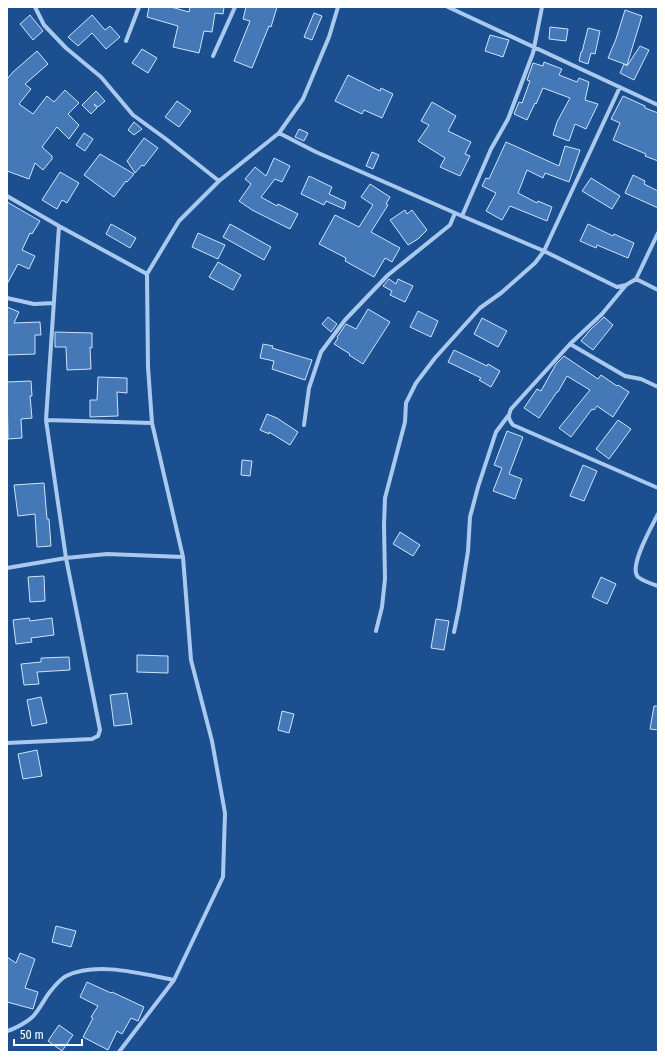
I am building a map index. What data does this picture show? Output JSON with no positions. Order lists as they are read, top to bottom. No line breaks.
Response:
{"scale_bar":"50 m"}
